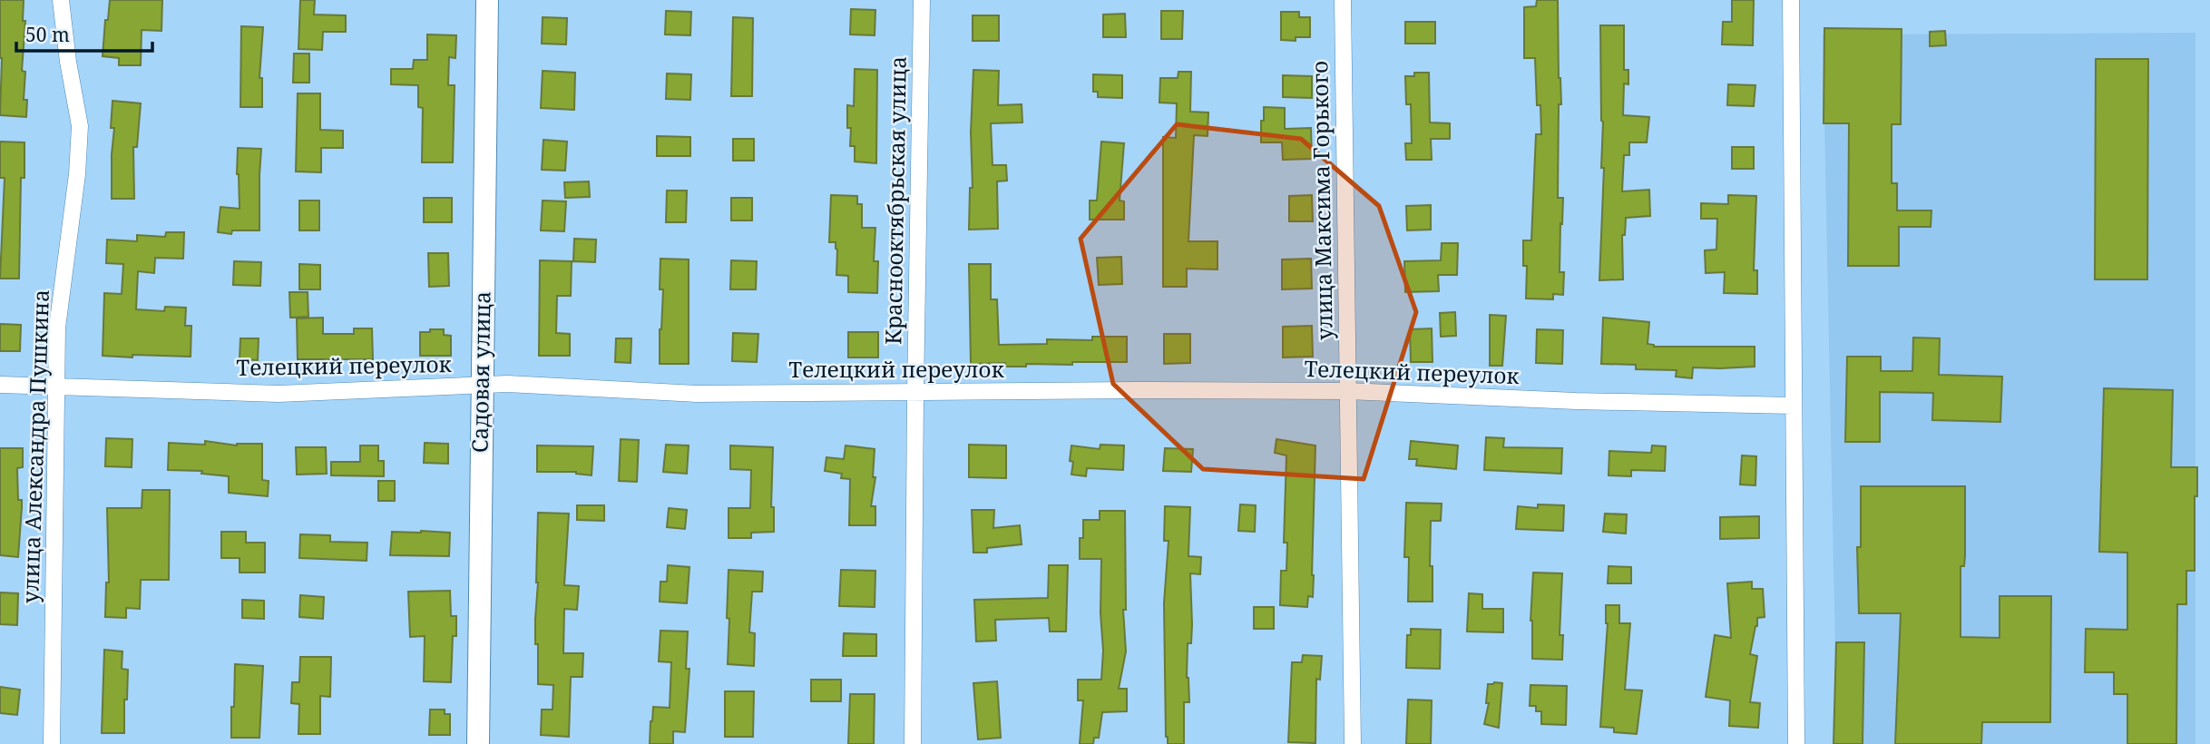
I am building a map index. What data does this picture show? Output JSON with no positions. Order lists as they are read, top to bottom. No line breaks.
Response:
{"streets":{"main road":["Садовая улица"],"street":["Краснооктябрьская улица","улица Максима Горького","Телецкий переулок","улица Александра Пушкина"]},"crossings":[["Краснооктябрьская улица","Телецкий переулок"],["улица Максима Горького","Телецкий переулок"],["Телецкий переулок","Садовая улица"],["Телецкий переулок","улица Александра Пушкина"]],"scale_bar":"50 m"}
